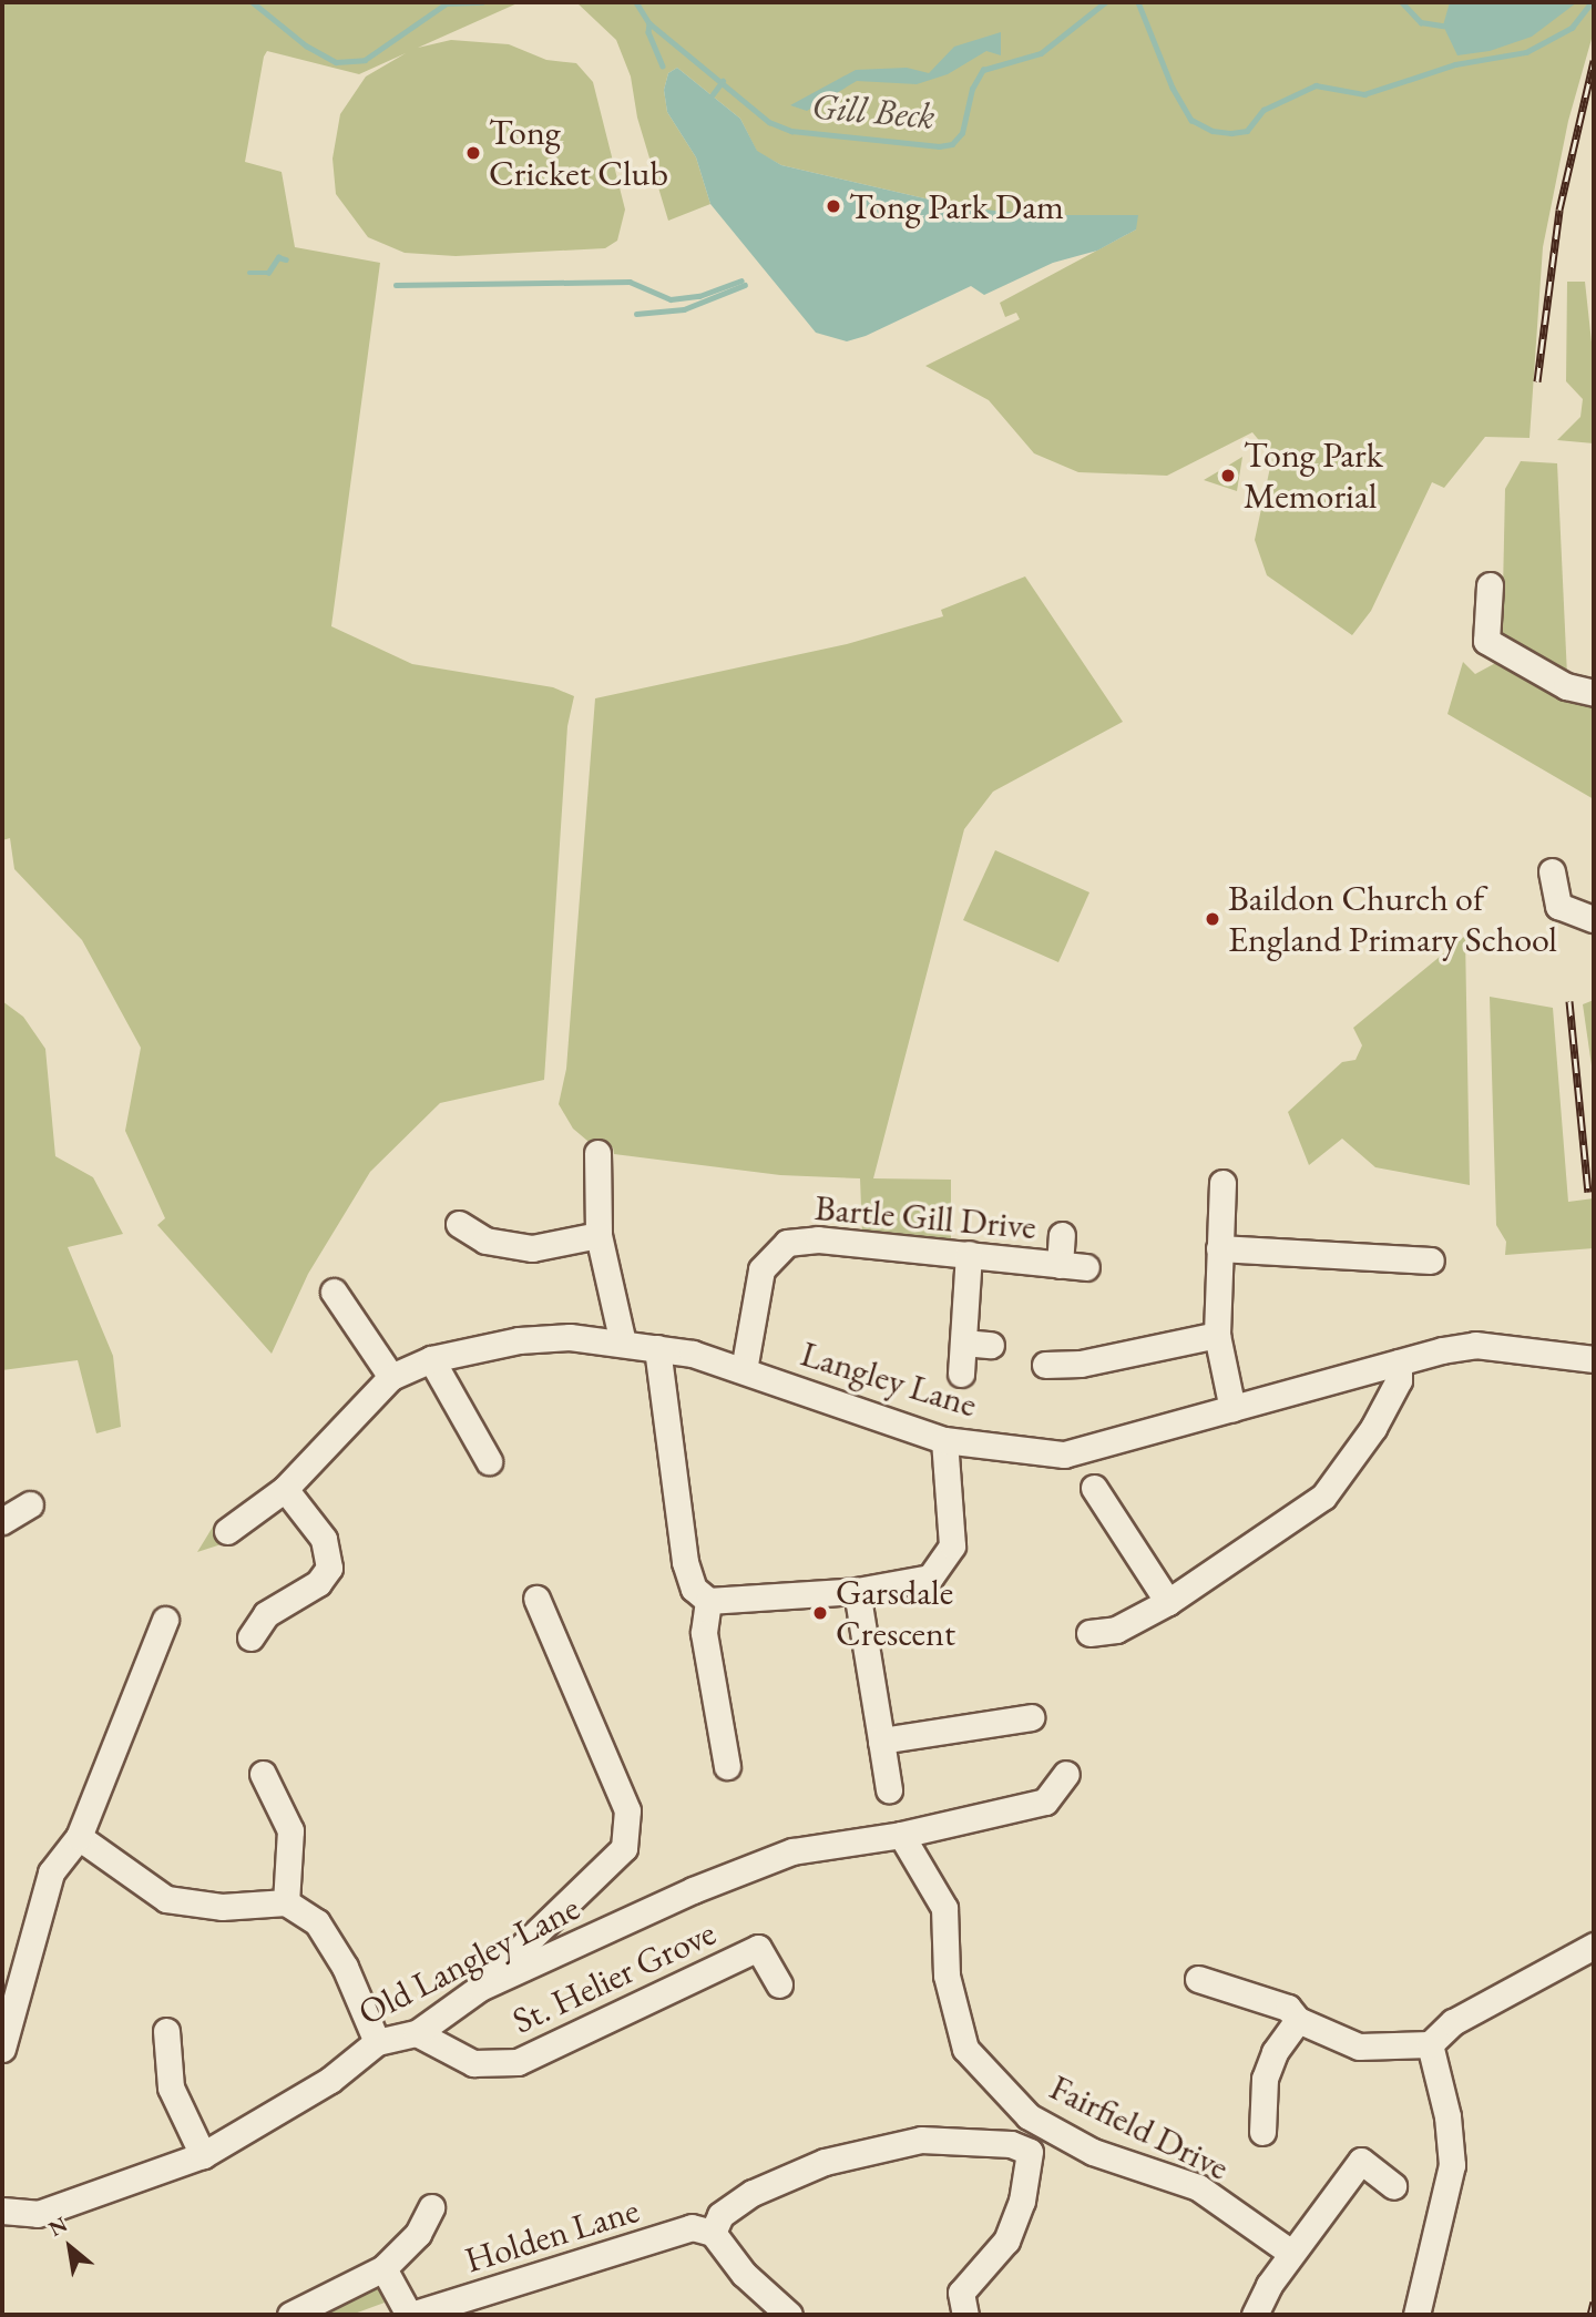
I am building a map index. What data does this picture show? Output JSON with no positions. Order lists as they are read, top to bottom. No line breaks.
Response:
{"streets":{"street":["Bartle Gill Drive","Langley Lane","Old Langley Lane","St. Helier Grove","Fairfield Drive","Holden Lane"]},"crossings":[["Bartle Gill Drive","Langley Lane"],["Old Langley Lane","St. Helier Grove"],["Old Langley Lane","Fairfield Drive"]],"water":["Gill Beck"],"places":["Tong Cricket Club","Tong Park Dam","Tong Park Memorial","Baildon Church of England Primary School","Garsdale Crescent"],"north":"top left"}
